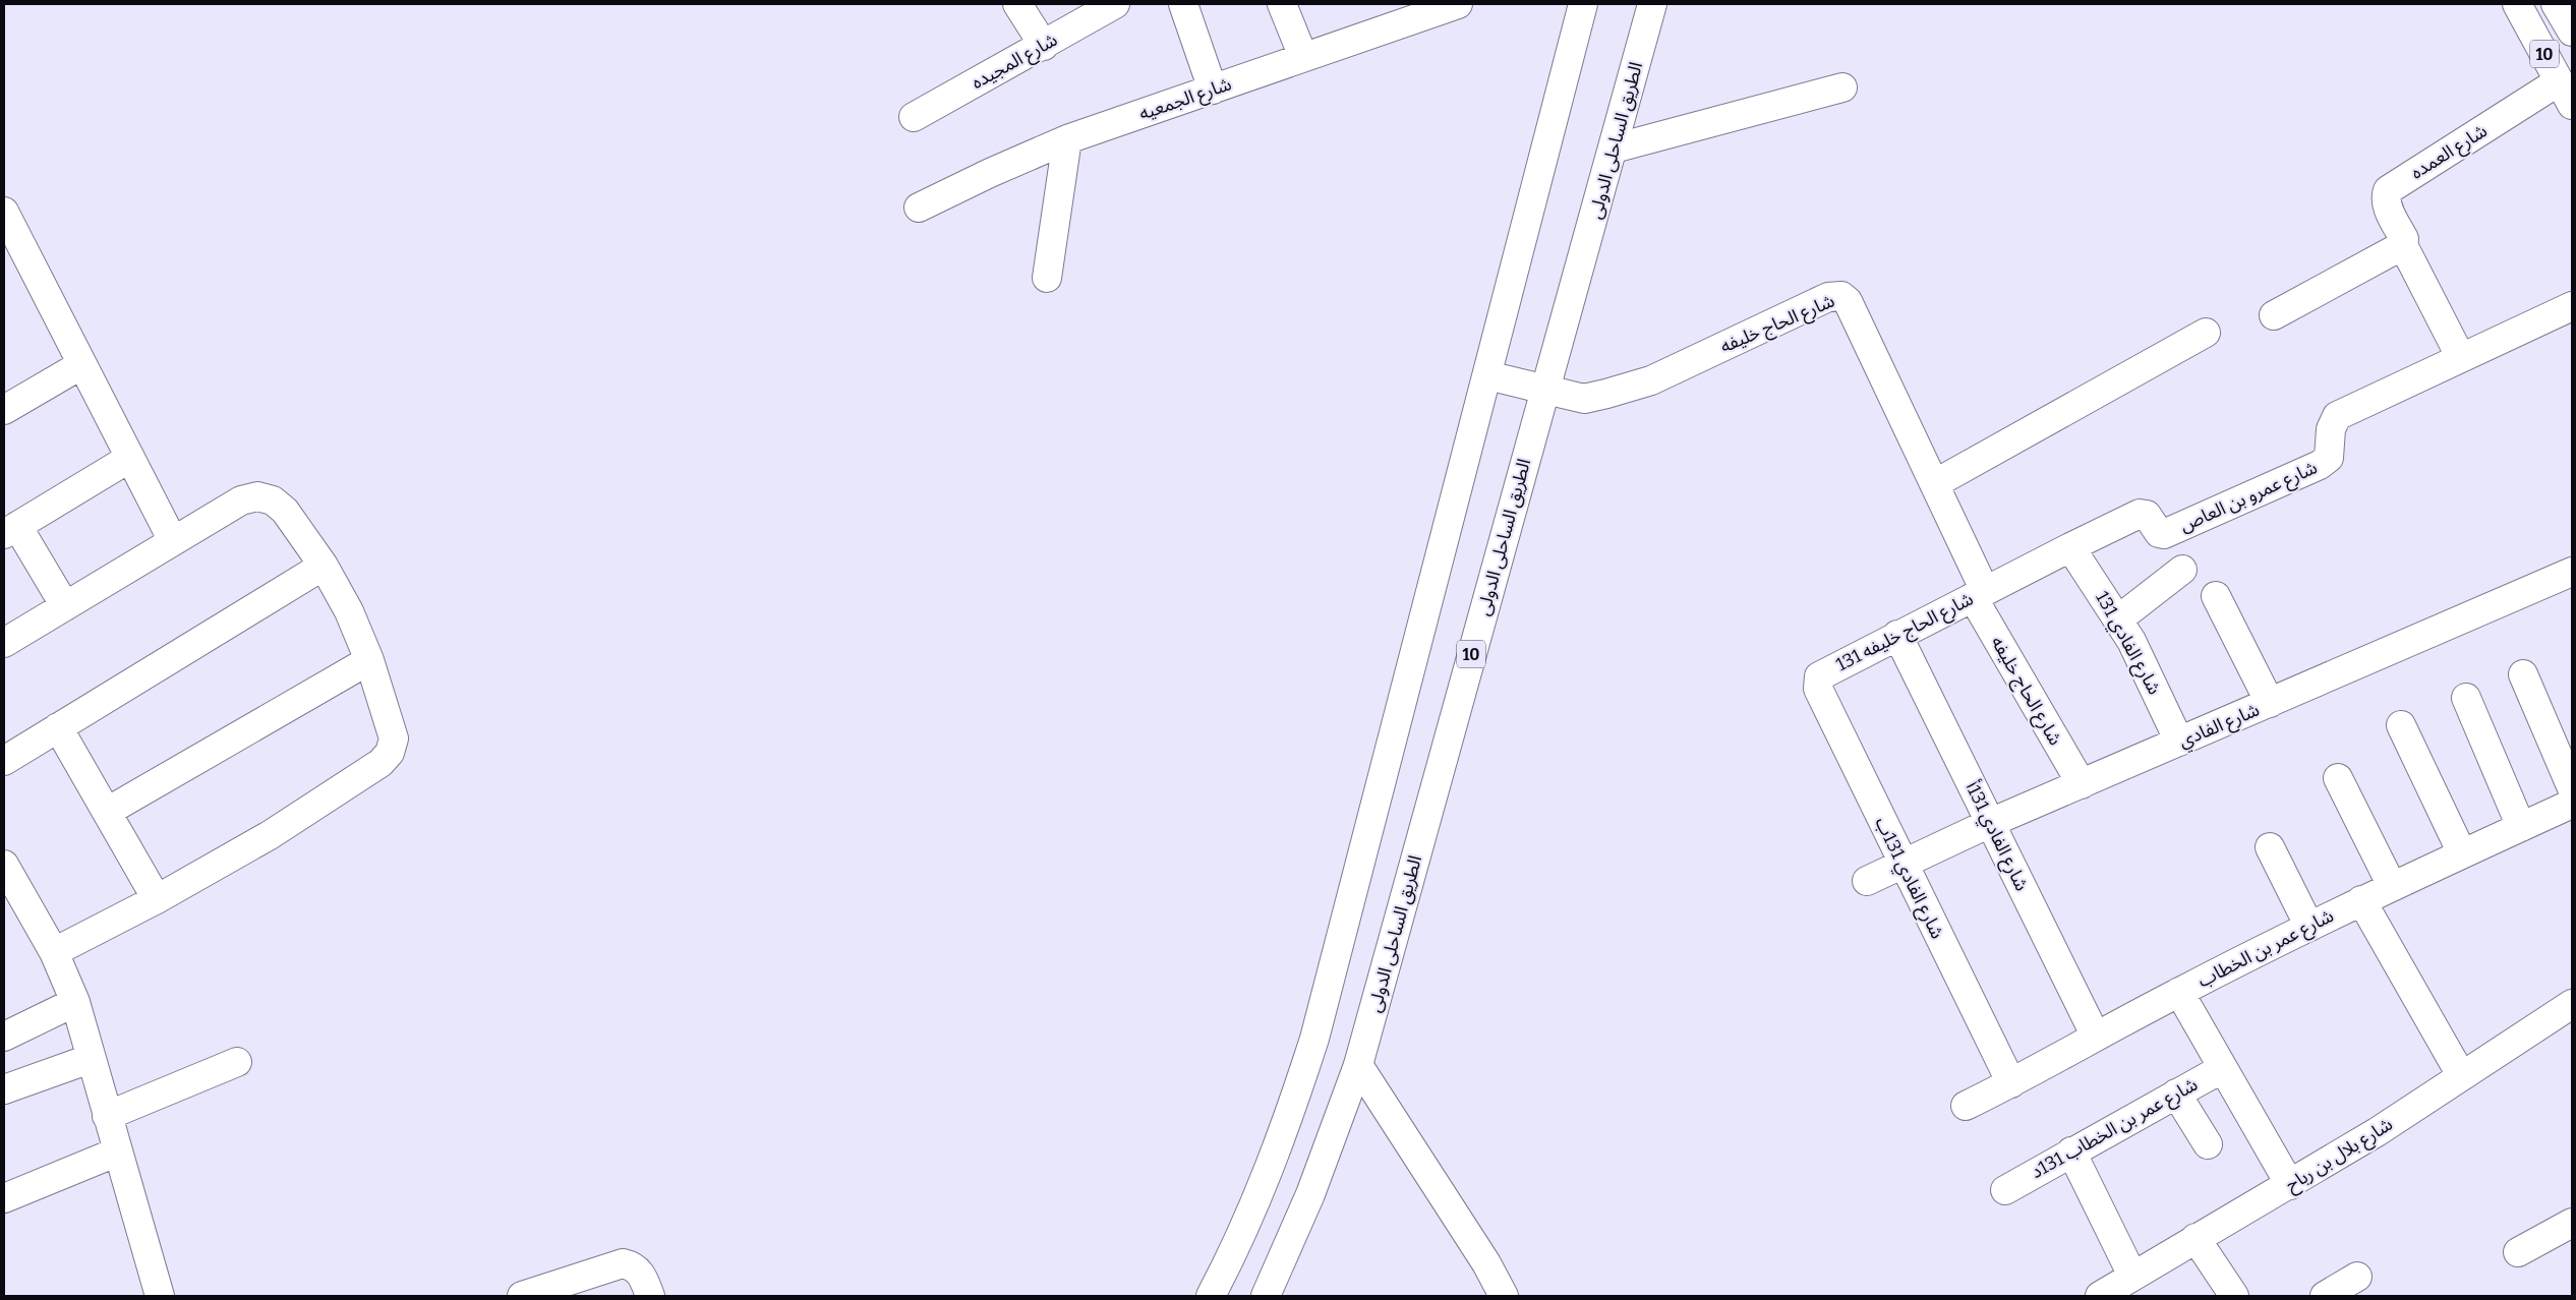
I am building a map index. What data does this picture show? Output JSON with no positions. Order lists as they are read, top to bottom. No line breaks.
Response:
{"streets":{"main road":["10","شارع المجيده","شارع الجمعيه","الطريق الساحلى الدولى","شارع العمده","شارع الحاج خليفه","شارع عمرو بن العاص","شارع الحاج خليفه 131","شارع الفادي 131","شارع الفادي","شارع الفادي 131أ","شارع الفادي 131ب","شارع عمر بن الخطاب","شارع عمر بن الخطاب 131د","شارع بلال بن رباح"]},"crossings":[["10","شارع العمده"],["الطريق الساحلى الدولى","شارع الحاج خليفه"],["شارع الحاج خليفه","شارع عمرو بن العاص"],["شارع الحاج خليفه","شارع الحاج خليفه 131"],["شارع الحاج خليفه","شارع الفادي"],["شارع عمرو بن العاص","شارع الحاج خليفه 131"],["شارع عمرو بن العاص","شارع الفادي 131"],["شارع الحاج خليفه 131","شارع الفادي 131أ"],["شارع الحاج خليفه 131","شارع الفادي 131ب"],["شارع الفادي 131","شارع الفادي"],["شارع الفادي","شارع الفادي 131أ"],["شارع الفادي","شارع الفادي 131ب"],["شارع الفادي 131أ","شارع عمر بن الخطاب"],["شارع الفادي 131ب","شارع عمر بن الخطاب"]]}
